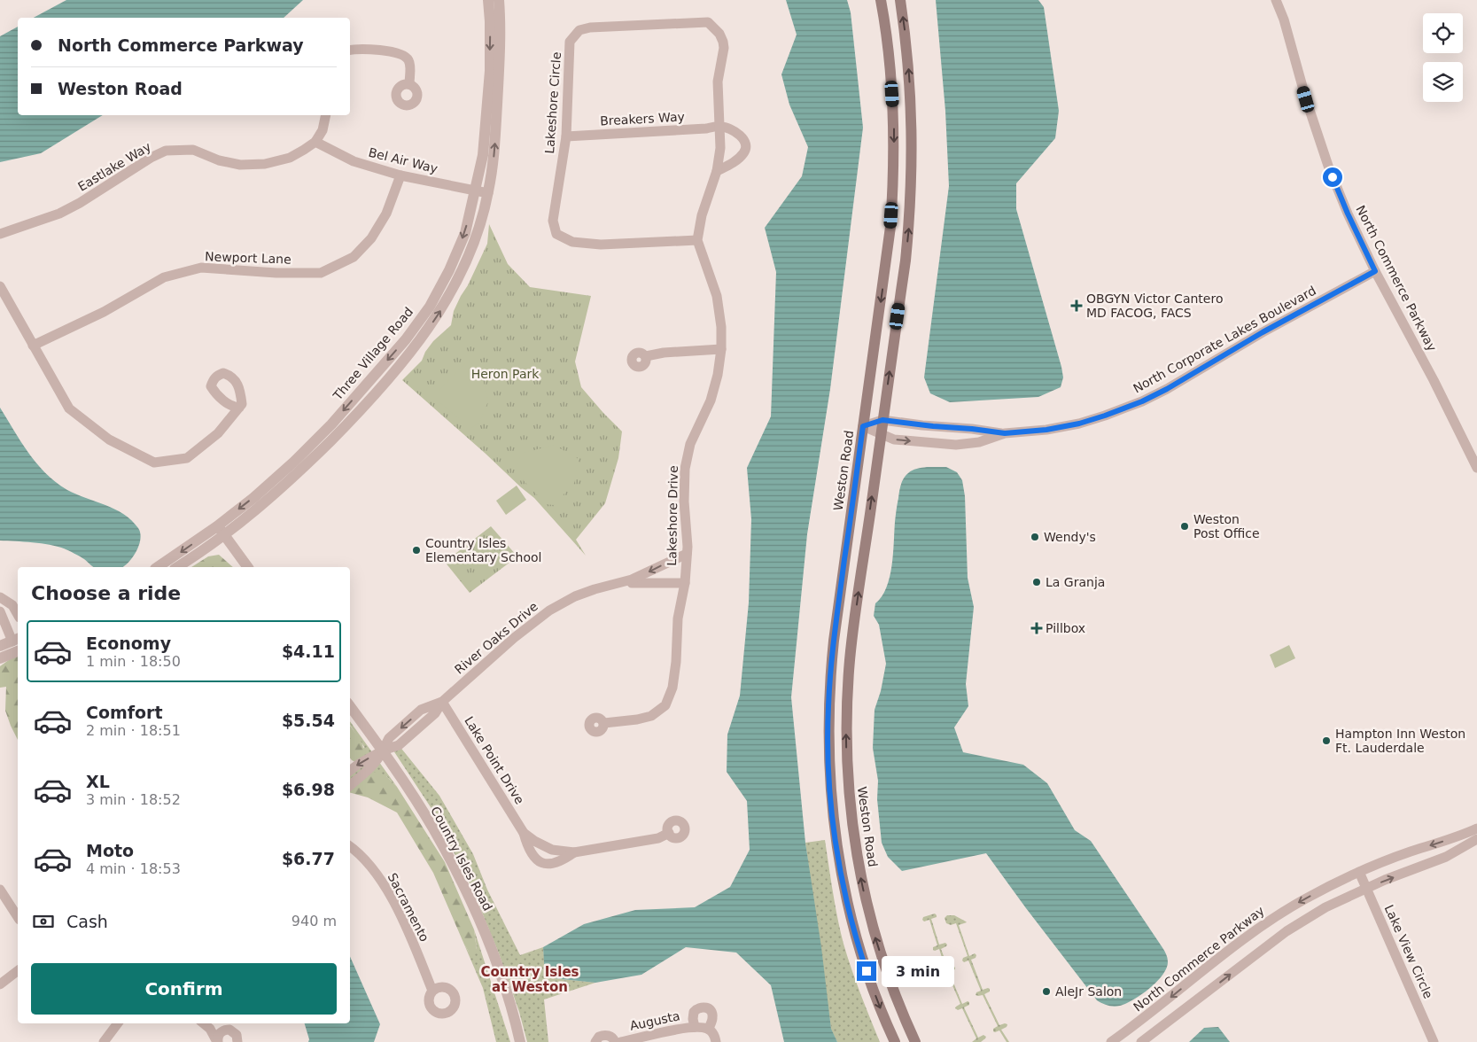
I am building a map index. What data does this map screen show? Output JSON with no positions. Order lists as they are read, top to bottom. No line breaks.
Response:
{"streets":{"main road":["Weston Road"],"street":["Lakeshore Circle","Breakers Way","Bel Air Way","Eastlake Way","Newport Lane","North Commerce Parkway","North Corporate Lakes Boulevard","Three Village Road","Lakeshore Drive","River Oaks Drive","Lake Point Drive","Country Isles Road","Sacramento","Lake View Circle","Augusta"]},"crossings":[["Lakeshore Circle","Breakers Way"],["Lakeshore Circle","Lakeshore Drive"],["Breakers Way","Lakeshore Drive"],["Bel Air Way","Eastlake Way"],["Bel Air Way","Newport Lane"],["Bel Air Way","Three Village Road"],["North Commerce Parkway","North Corporate Lakes Boulevard"],["North Commerce Parkway","Lake View Circle"],["North Corporate Lakes Boulevard","Weston Road"],["Lakeshore Drive","River Oaks Drive"],["River Oaks Drive","Lake Point Drive"],["River Oaks Drive","Country Isles Road"]],"districts":["Country Isles at Weston"],"parks":["Heron Park"],"places":{"health":["OBGYN Victor Cantero MD FACOG, FACS","Pillbox"],"other":["Weston Post Office","Wendy's","Country Isles Elementary School","La Granja","Hampton Inn Weston Ft. Lauderdale","AleJr Salon"]},"page":{"banner":["North Commerce Parkway","Weston Road"],"heading":"Choose a ride","list":[{"name":"Economy","note":"1 min · 18:50","value":"$4.11"},{"name":"Comfort","note":"2 min · 18:51","value":"$5.54"},{"name":"XL","note":"3 min · 18:52","value":"$6.98"},{"name":"Moto","note":"4 min · 18:53","value":"$6.77"}],"pay":["Cash","940 m"],"buttons":"Confirm","bubble":"3 min"}}
